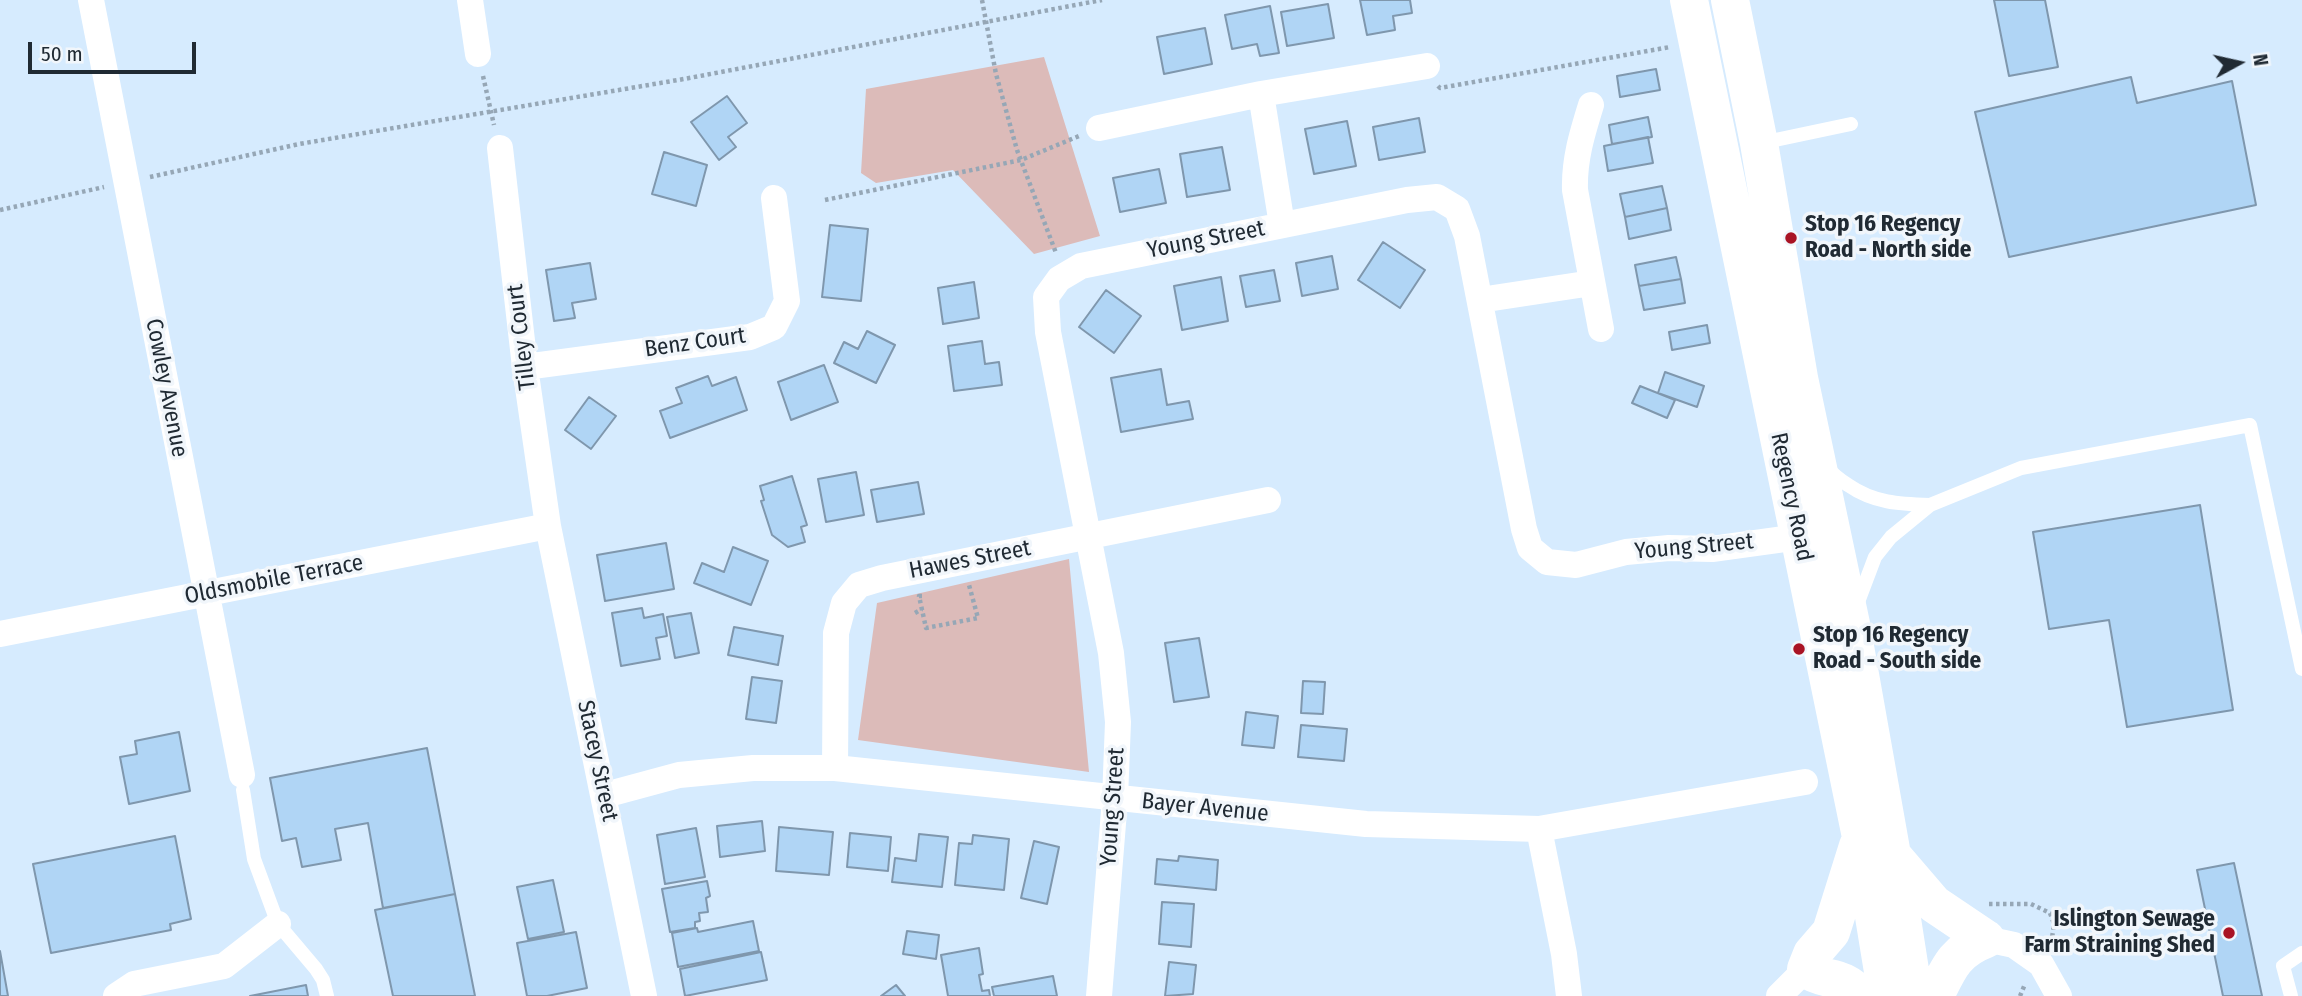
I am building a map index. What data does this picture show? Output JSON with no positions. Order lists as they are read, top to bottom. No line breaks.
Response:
{"streets":{"main road":["Regency Road"],"street":["Young Street","Tilley Court","Benz Court","Cowley Avenue","Hawes Street","Oldsmobile Terrace","Stacey Street","Bayer Avenue"]},"crossings":[["Young Street","Regency Road"],["Young Street","Hawes Street"],["Young Street","Bayer Avenue"],["Tilley Court","Benz Court"],["Tilley Court","Oldsmobile Terrace"],["Tilley Court","Stacey Street"],["Cowley Avenue","Oldsmobile Terrace"],["Hawes Street","Bayer Avenue"],["Oldsmobile Terrace","Stacey Street"],["Stacey Street","Bayer Avenue"]],"places":["Stop 16 Regency Road - North side","Stop 16 Regency Road - South side","Islington Sewage Farm Straining Shed"],"scale_bar":"50 m","north":"right"}
